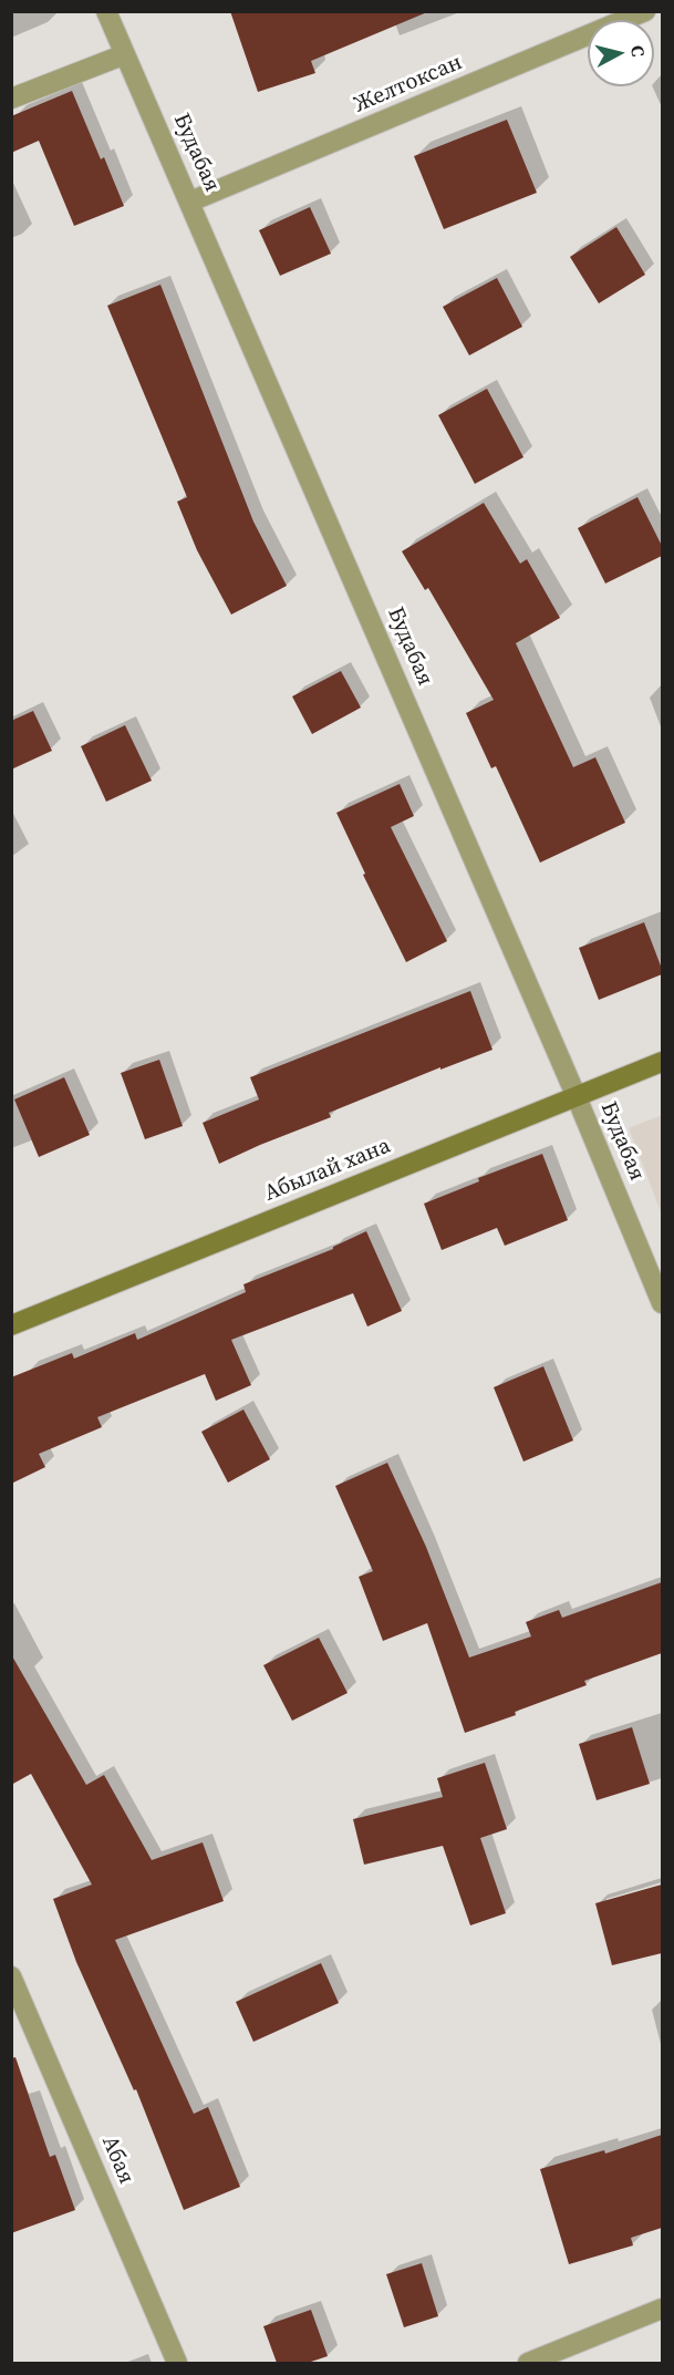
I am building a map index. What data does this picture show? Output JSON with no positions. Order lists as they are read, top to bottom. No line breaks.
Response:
{"streets":{"main road":["Абылай хана"],"street":["Желтоксан","Будабая","Абая"]},"crossings":[["Желтоксан","Будабая"],["Будабая","Абылай хана"]],"north":"right"}
